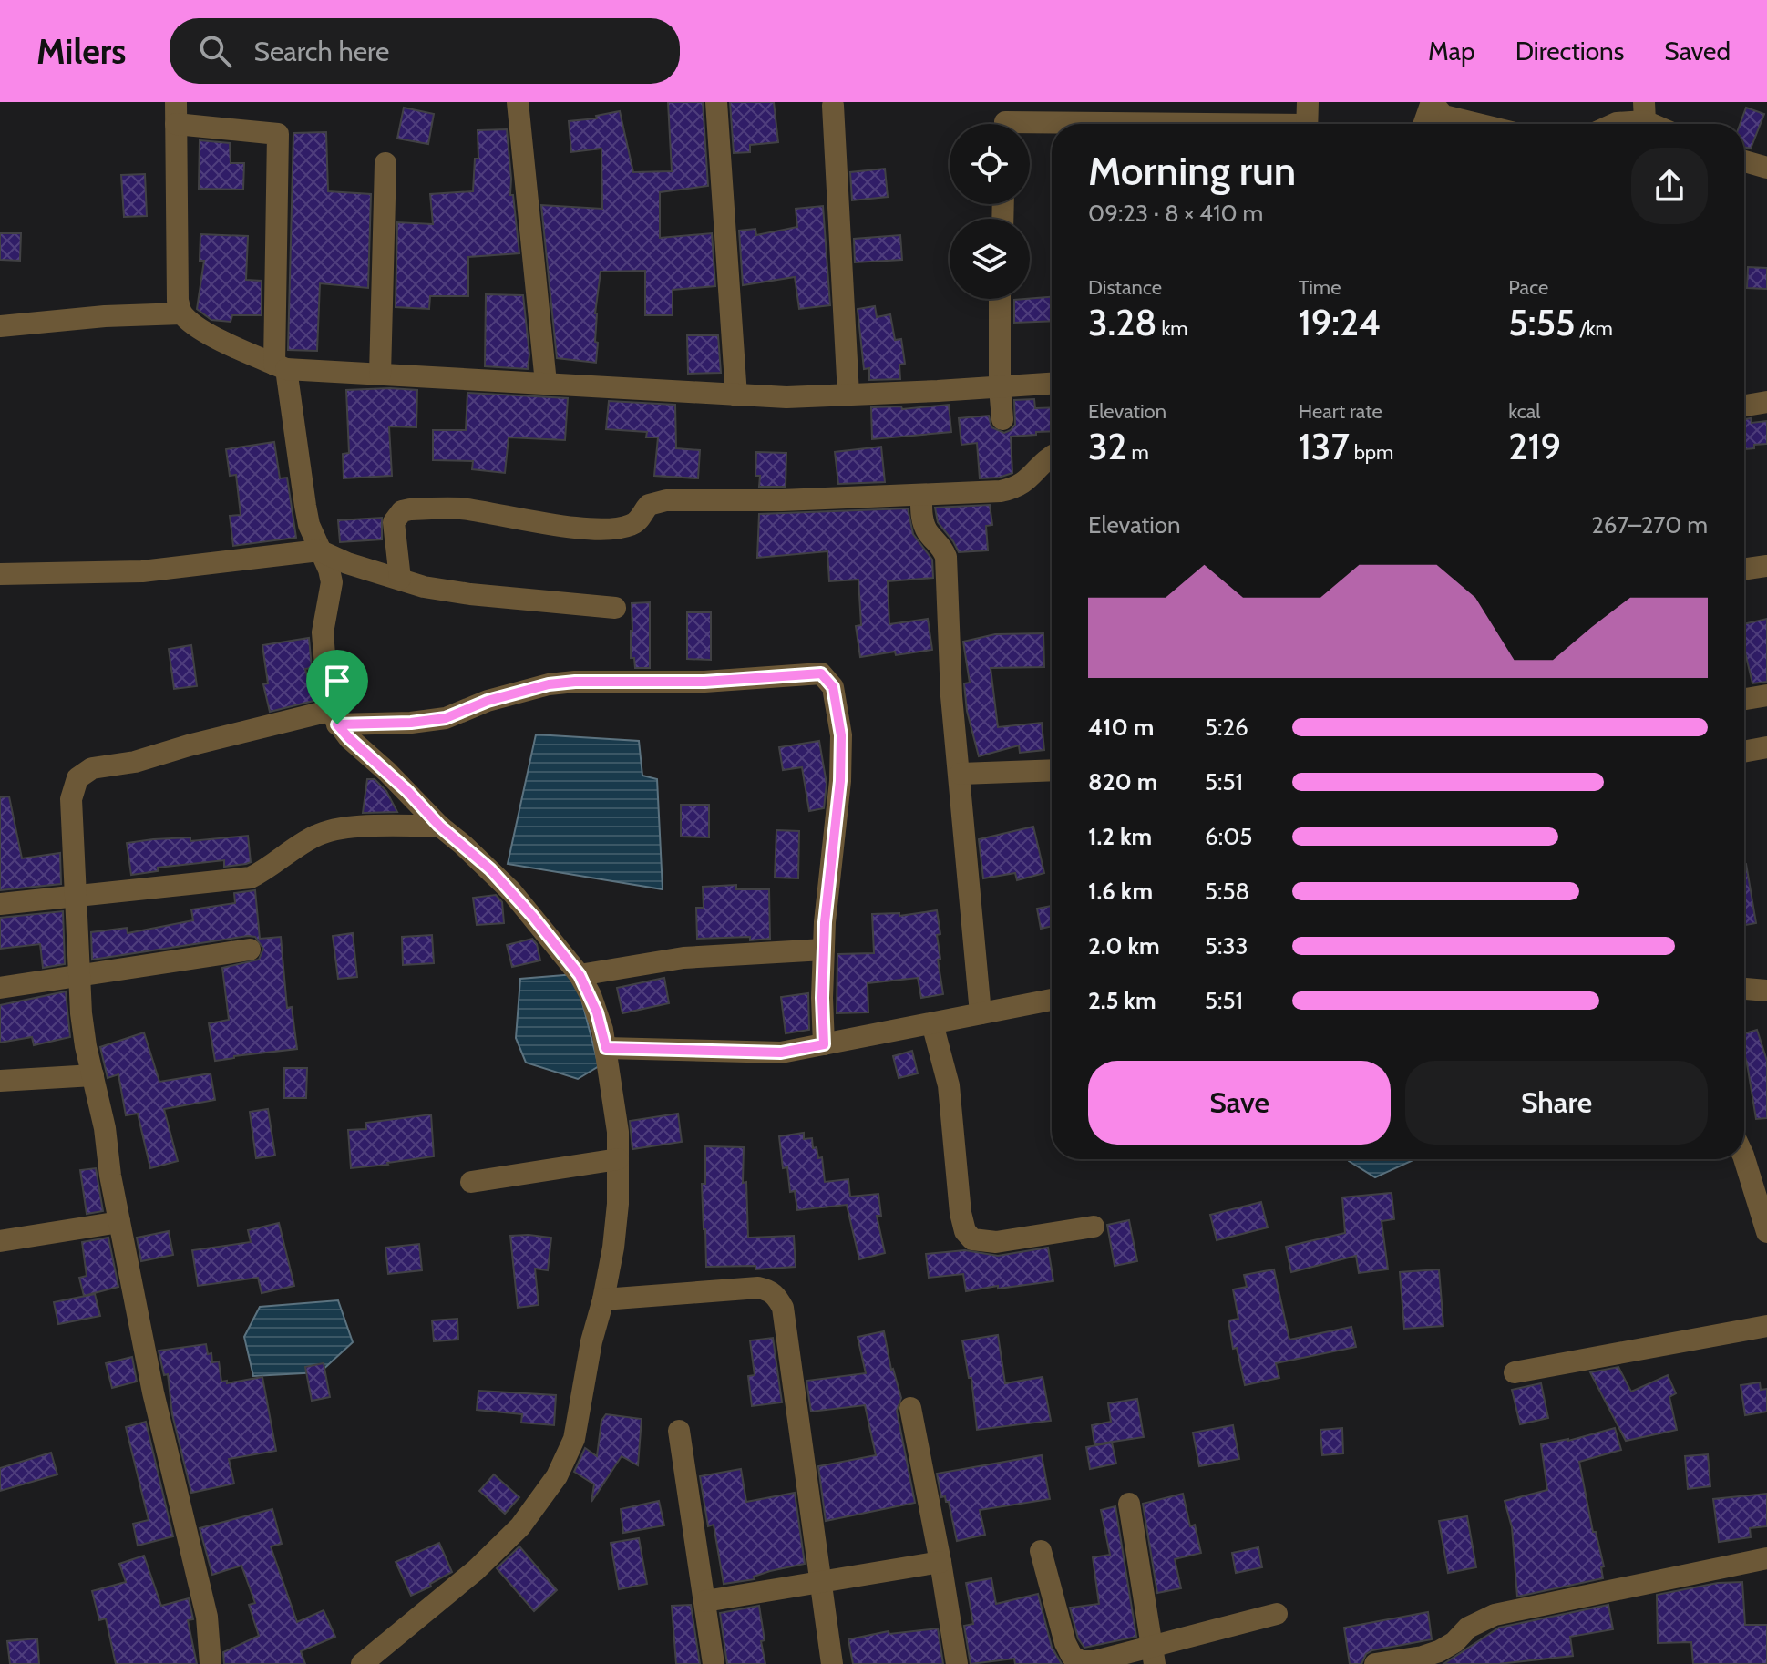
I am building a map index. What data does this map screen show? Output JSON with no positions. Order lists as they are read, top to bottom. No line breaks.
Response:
{"page":{"header":"Milers","search":"Search here","nav":["Map","Directions","Saved"],"heading":["Morning run","09:23 · 8 × 410 m"],"stats":[["Distance","3.28 km"],["Time","19:24"],["Pace","5:55 /km"],["Elevation","32 m"],["Heart rate","137 bpm"],["kcal","219"]],"chart":["Elevation","267–270 m"],"list":[{"name":"410 m","note":"5:26"},{"name":"820 m","note":"5:51"},{"name":"1.2 km","note":"6:05"},{"name":"1.6 km","note":"5:58"},{"name":"2.0 km","note":"5:33"},{"name":"2.5 km","note":"5:51"}],"buttons":["Save","Share"]}}
